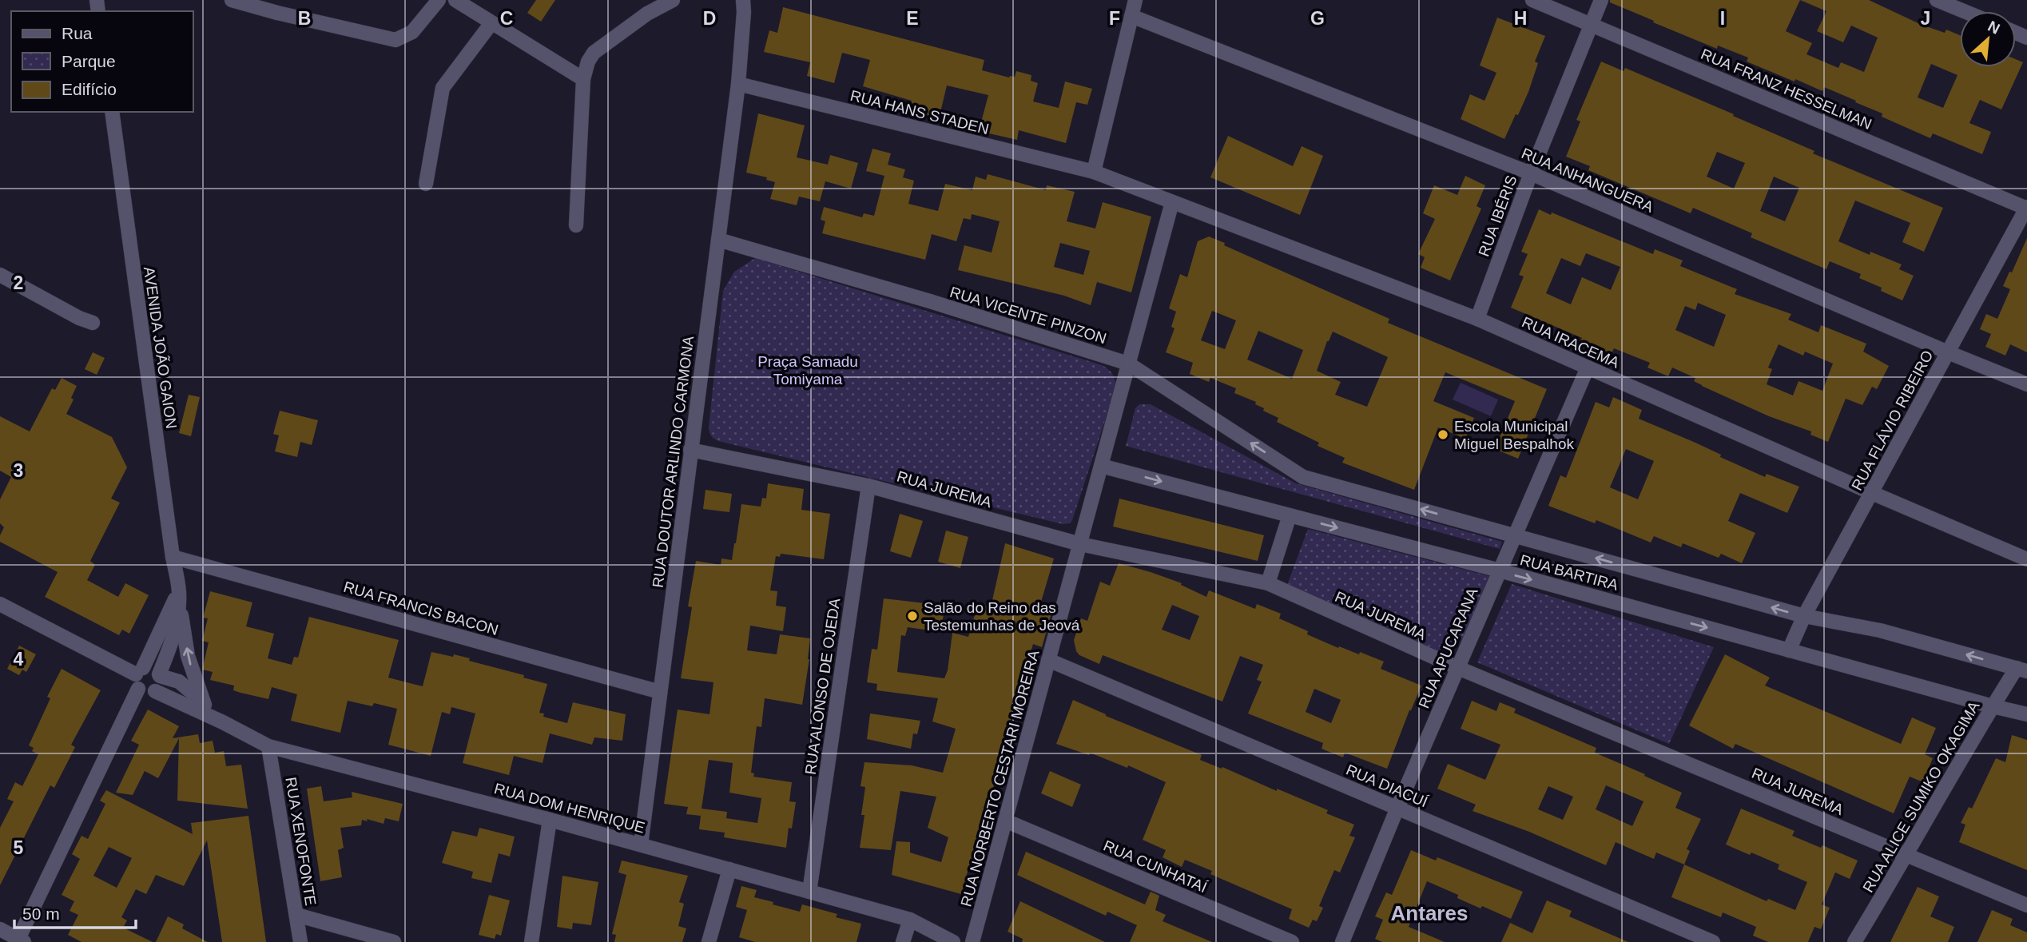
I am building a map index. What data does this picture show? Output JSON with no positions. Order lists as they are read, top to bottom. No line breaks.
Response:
{"streets":{"street":["RUA FRANZ HESSELMAN","RUA HANS STADEN","RUA ANHANGUERA","RUA IBÉRIS","RUA VICENTE PINZON","RUA IRACEMA","AVENIDA JOÃO GAION","RUA FLÁVIO RIBEIRO","RUA DOUTOR ARLINDO CARMONA","RUA JUREMA","RUA BARTIRA","RUA FRANCIS BACON","RUA APUCARANA","RUA ALONSO DE OJEDA","RUA NORBERTO CESTARI MOREIRA","RUA DIACUÍ","RUA ALICE SUMIKO OKAGIMA","RUA DOM HENRIQUE","RUA XENOFONTE","RUA CUNHATAÍ"]},"crossings":[["RUA FRANZ HESSELMAN","RUA IBÉRIS"],["RUA FRANZ HESSELMAN","RUA FLÁVIO RIBEIRO"],["RUA HANS STADEN","RUA IRACEMA"],["RUA HANS STADEN","RUA DOUTOR ARLINDO CARMONA"],["RUA ANHANGUERA","RUA IBÉRIS"],["RUA ANHANGUERA","RUA FLÁVIO RIBEIRO"],["RUA IBÉRIS","RUA IRACEMA"],["RUA VICENTE PINZON","RUA DOUTOR ARLINDO CARMONA"],["RUA VICENTE PINZON","RUA BARTIRA"],["RUA VICENTE PINZON","RUA NORBERTO CESTARI MOREIRA"],["RUA IRACEMA","RUA FLÁVIO RIBEIRO"],["RUA IRACEMA","RUA APUCARANA"],["RUA IRACEMA","RUA NORBERTO CESTARI MOREIRA"],["AVENIDA JOÃO GAION","RUA FRANCIS BACON"],["AVENIDA JOÃO GAION","RUA DOM HENRIQUE"],["RUA FLÁVIO RIBEIRO","RUA BARTIRA"],["RUA DOUTOR ARLINDO CARMONA","RUA JUREMA"],["RUA DOUTOR ARLINDO CARMONA","RUA FRANCIS BACON"],["RUA DOUTOR ARLINDO CARMONA","RUA DOM HENRIQUE"],["RUA JUREMA","RUA APUCARANA"],["RUA JUREMA","RUA ALONSO DE OJEDA"],["RUA JUREMA","RUA NORBERTO CESTARI MOREIRA"],["RUA JUREMA","RUA ALICE SUMIKO OKAGIMA"],["RUA BARTIRA","RUA APUCARANA"],["RUA BARTIRA","RUA NORBERTO CESTARI MOREIRA"],["RUA BARTIRA","RUA ALICE SUMIKO OKAGIMA"],["RUA APUCARANA","RUA DIACUÍ"],["RUA ALONSO DE OJEDA","RUA DOM HENRIQUE"],["RUA NORBERTO CESTARI MOREIRA","RUA DIACUÍ"],["RUA NORBERTO CESTARI MOREIRA","RUA CUNHATAÍ"],["RUA DOM HENRIQUE","RUA XENOFONTE"]],"districts":["Antares"],"parks":["Praça Samadu Tomiyama"],"places":["Escola Municipal Miguel Bespalhok","Salão do Reino das Testemunhas de Jeová"],"legend":["Rua","Parque","Edifício"],"scale_bar":"50 m","north":"top right","grid":{"columns":["B","C","D","E","F","G","H","I","J"],"rows":["2","3","4","5"]}}
